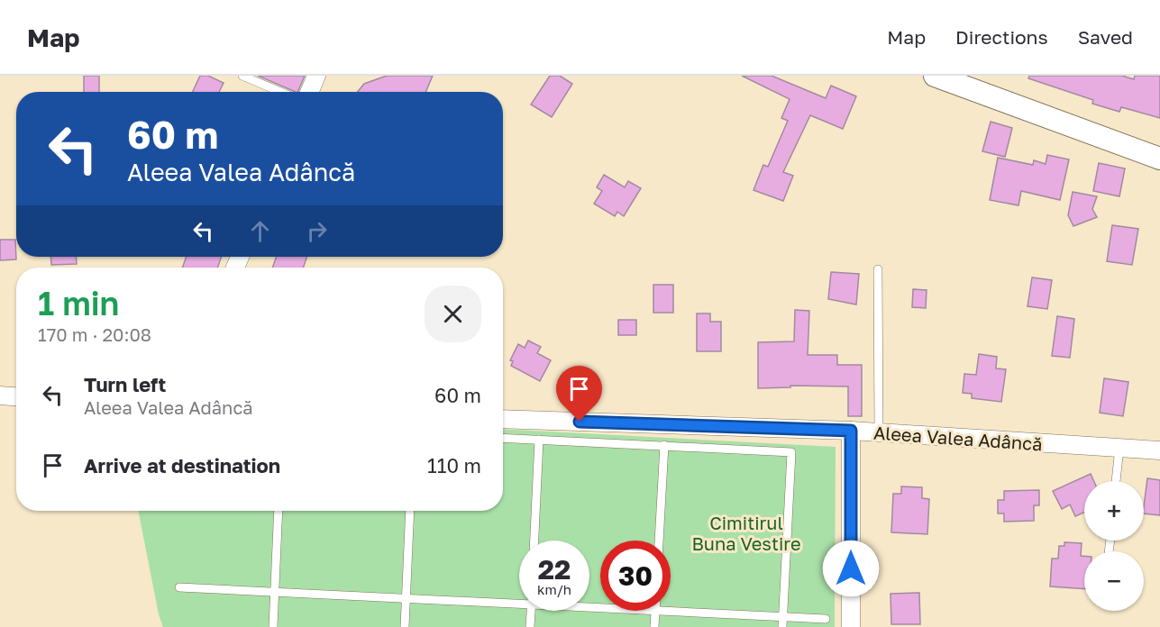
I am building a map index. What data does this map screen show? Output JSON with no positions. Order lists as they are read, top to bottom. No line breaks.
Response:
{"streets":{"street":["Aleea Valea Adâncă"]},"parks":["Cimitirul Buna Vestire"],"page":{"header":"Map","nav":["Map","Directions","Saved"],"turn":["60 m","Aleea Valea Adâncă"],"heading":["1 min","170 m · 20:08"],"list":[{"name":"Turn left","note":"Aleea Valea Adâncă","value":"60 m"},{"name":"Arrive at destination","value":"110 m"}],"map_buttons":["+","−"],"speed":"22 km/h","limit":"30"}}
